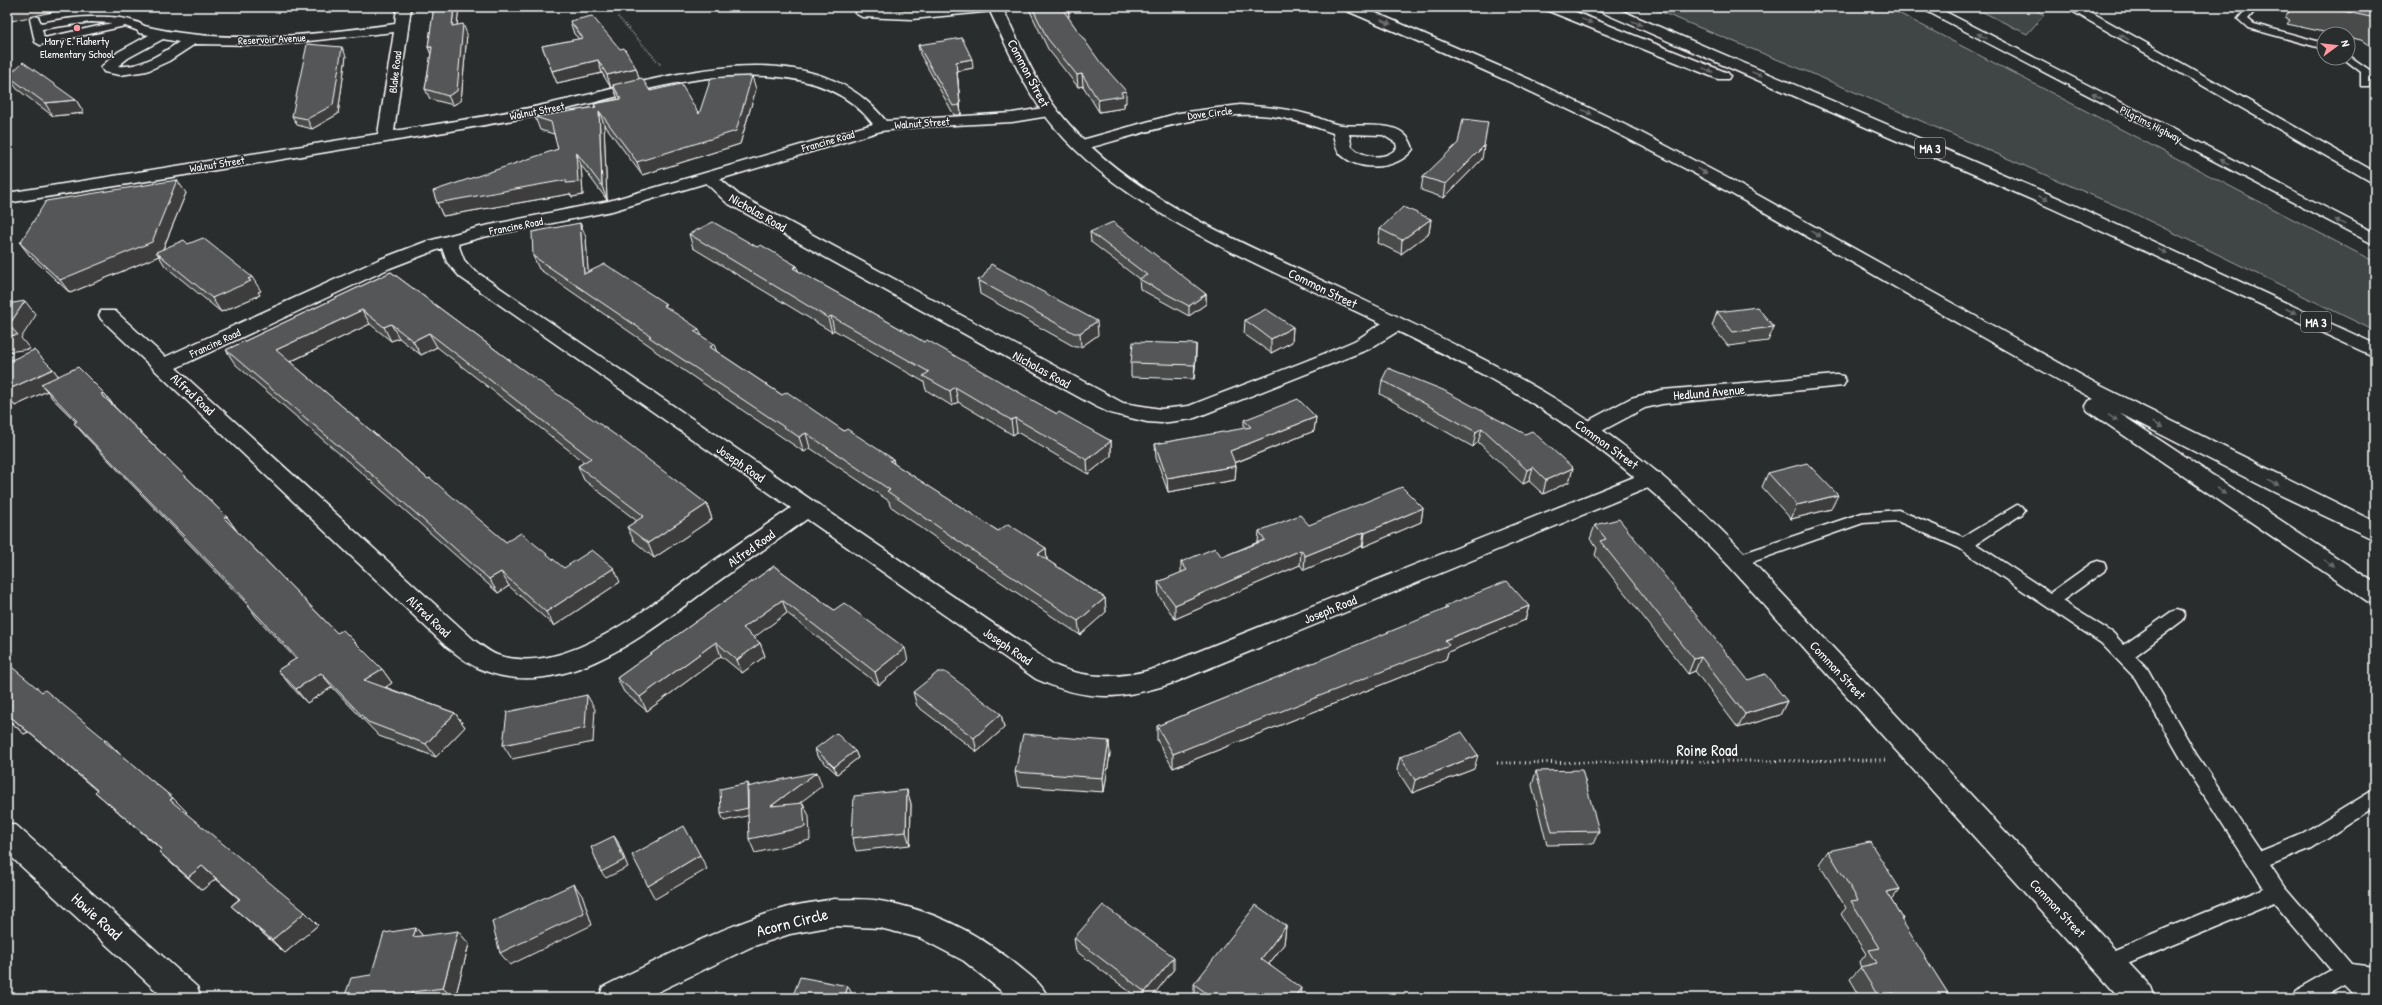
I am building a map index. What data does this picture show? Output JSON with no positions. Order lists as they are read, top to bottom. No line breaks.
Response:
{"streets":{"main road":["Reservoir Avenue","Blake Road","Common Street","Walnut Street","Dove Circle","Pilgrims Highway","Francine Road","MA 3","Nicholas Road","Hedlund Avenue","Alfred Road","Joseph Road","Howie Road","Acorn Circle"],"path":["Roine Road"]},"crossings":[["Reservoir Avenue","Blake Road"],["Blake Road","Walnut Street"],["Common Street","Walnut Street"],["Common Street","Dove Circle"],["Common Street","Nicholas Road"],["Common Street","Hedlund Avenue"],["Common Street","Joseph Road"],["Common Street","Roine Road"],["Walnut Street","Francine Road"],["Francine Road","Nicholas Road"],["Francine Road","Alfred Road"],["Francine Road","Joseph Road"],["Alfred Road","Joseph Road"]],"places":["Mary E. Flaherty Elementary School"],"north":"right"}
